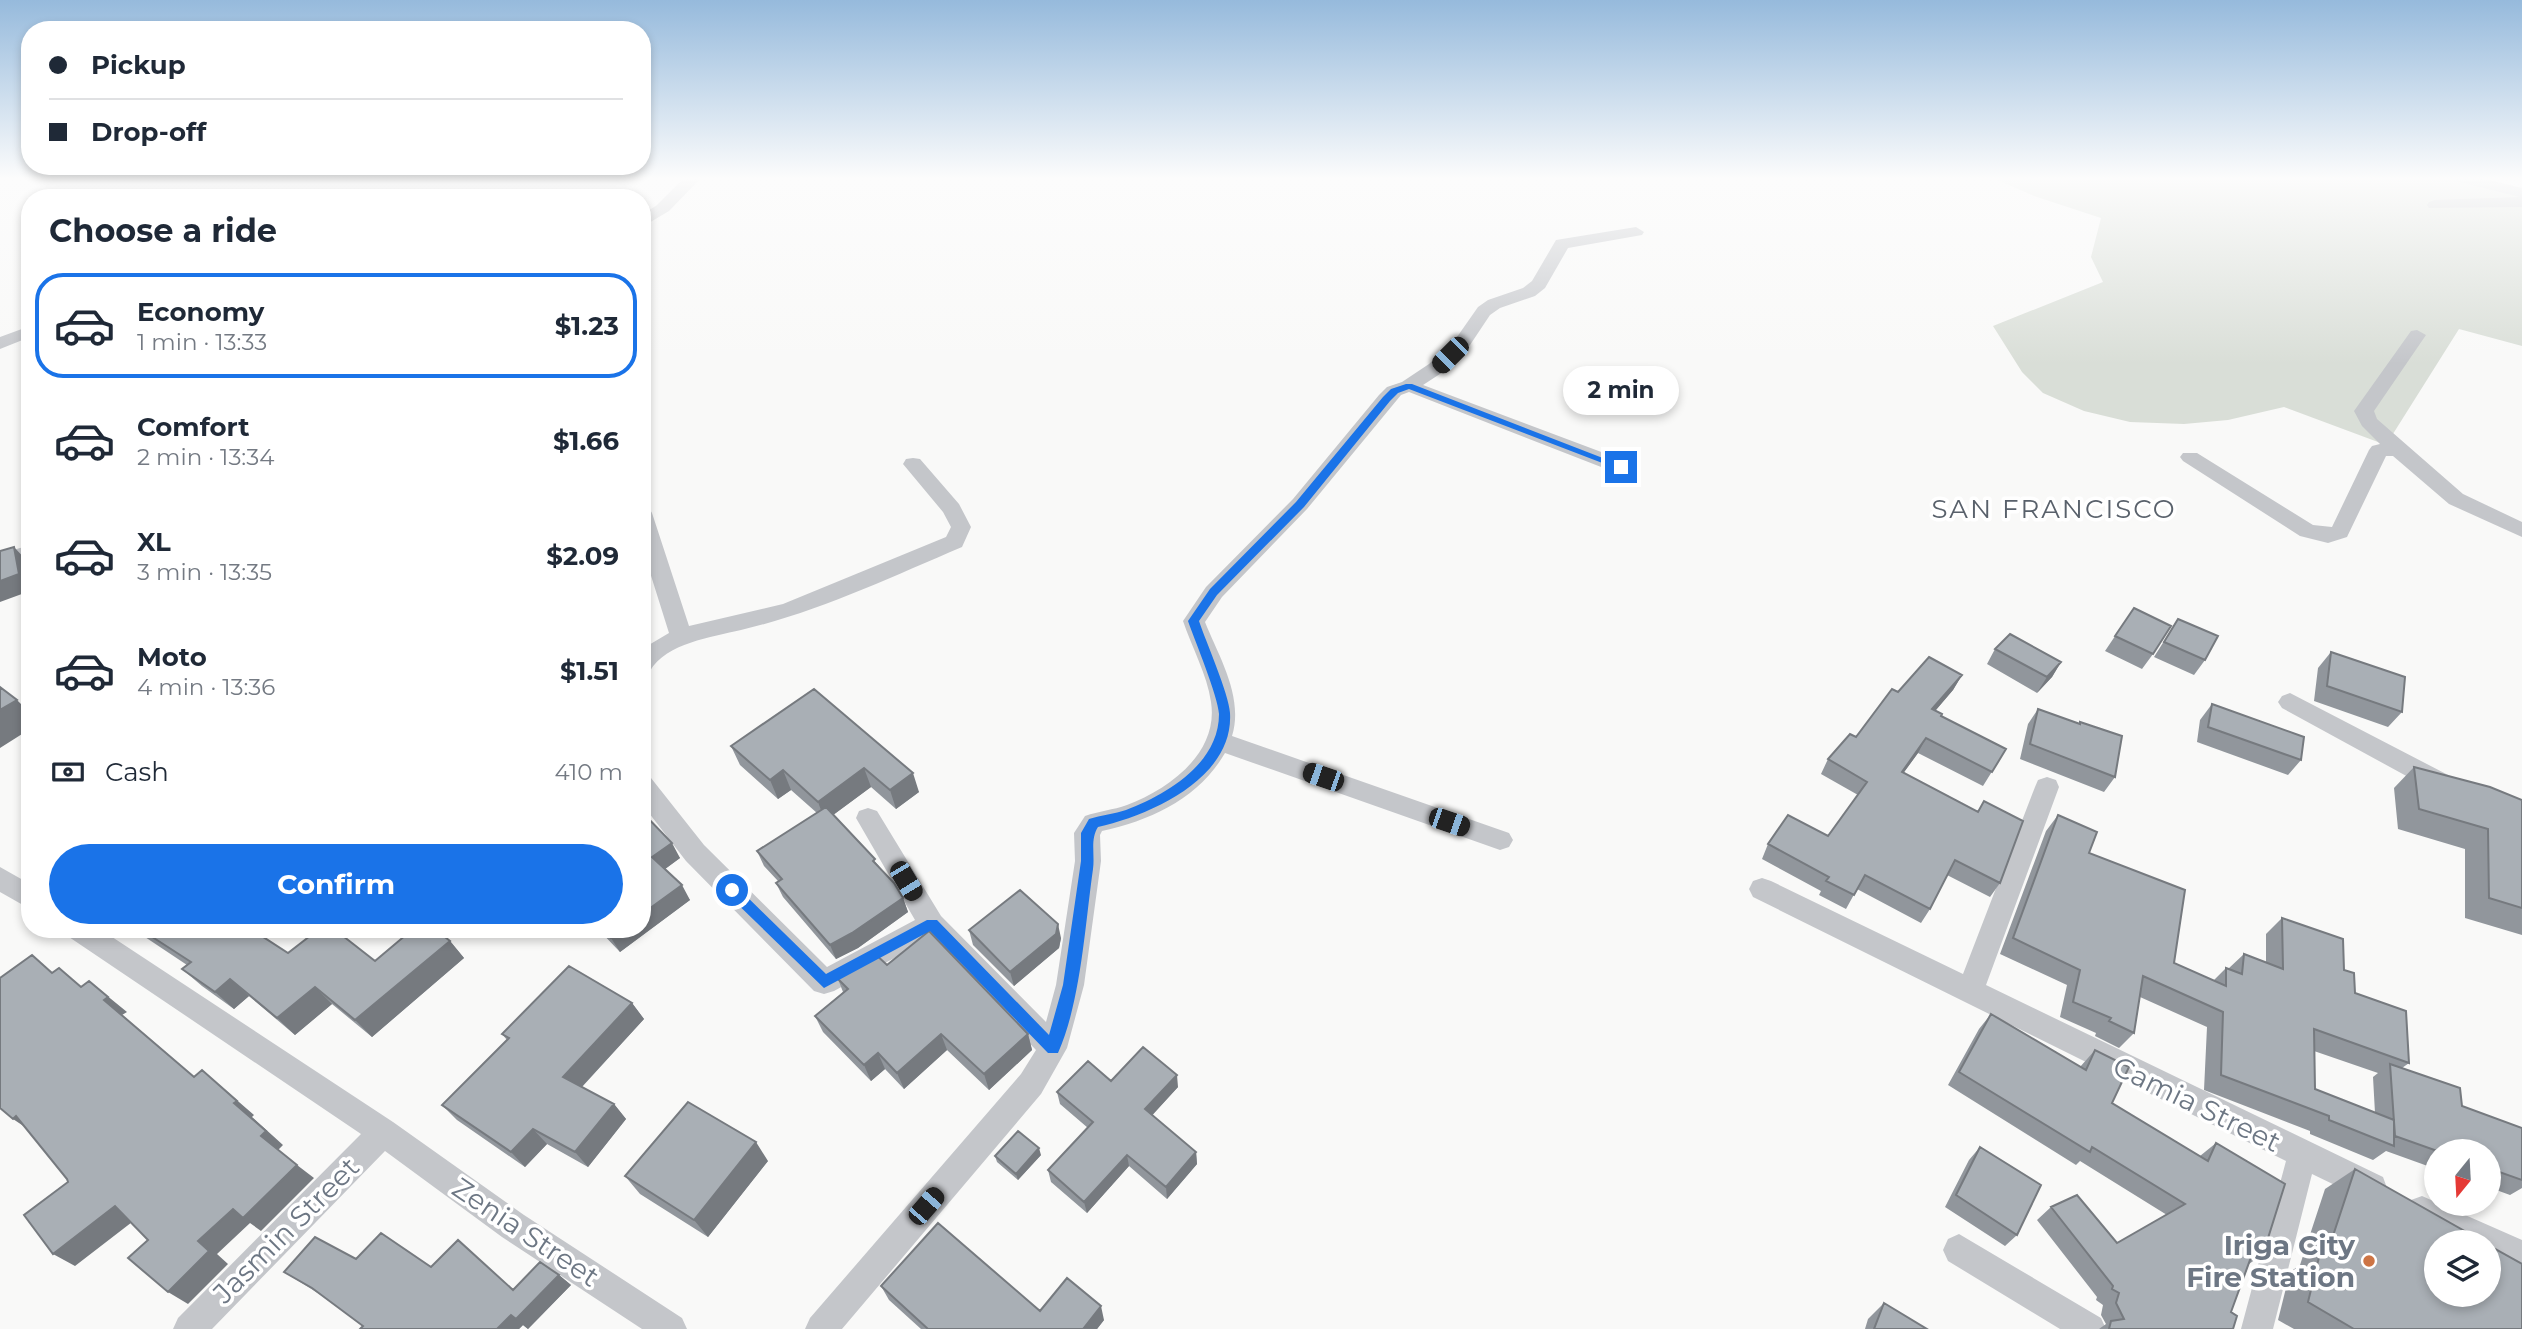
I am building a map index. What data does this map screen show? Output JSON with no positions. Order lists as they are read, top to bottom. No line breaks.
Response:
{"streets":{"street":["Camia Street","Jasmin Street","Zenia Street"]},"crossings":[["Jasmin Street","Zenia Street"]],"districts":["SAN FRANCISCO"],"places":["Iriga City Fire Station"],"north":"bottom","page":{"banner":["Pickup","Drop-off"],"heading":"Choose a ride","list":[{"name":"Economy","note":"1 min · 13:33","value":"$1.23"},{"name":"Comfort","note":"2 min · 13:34","value":"$1.66"},{"name":"XL","note":"3 min · 13:35","value":"$2.09"},{"name":"Moto","note":"4 min · 13:36","value":"$1.51"}],"bubble":"2 min","pay":["Cash","410 m"],"buttons":"Confirm"}}
